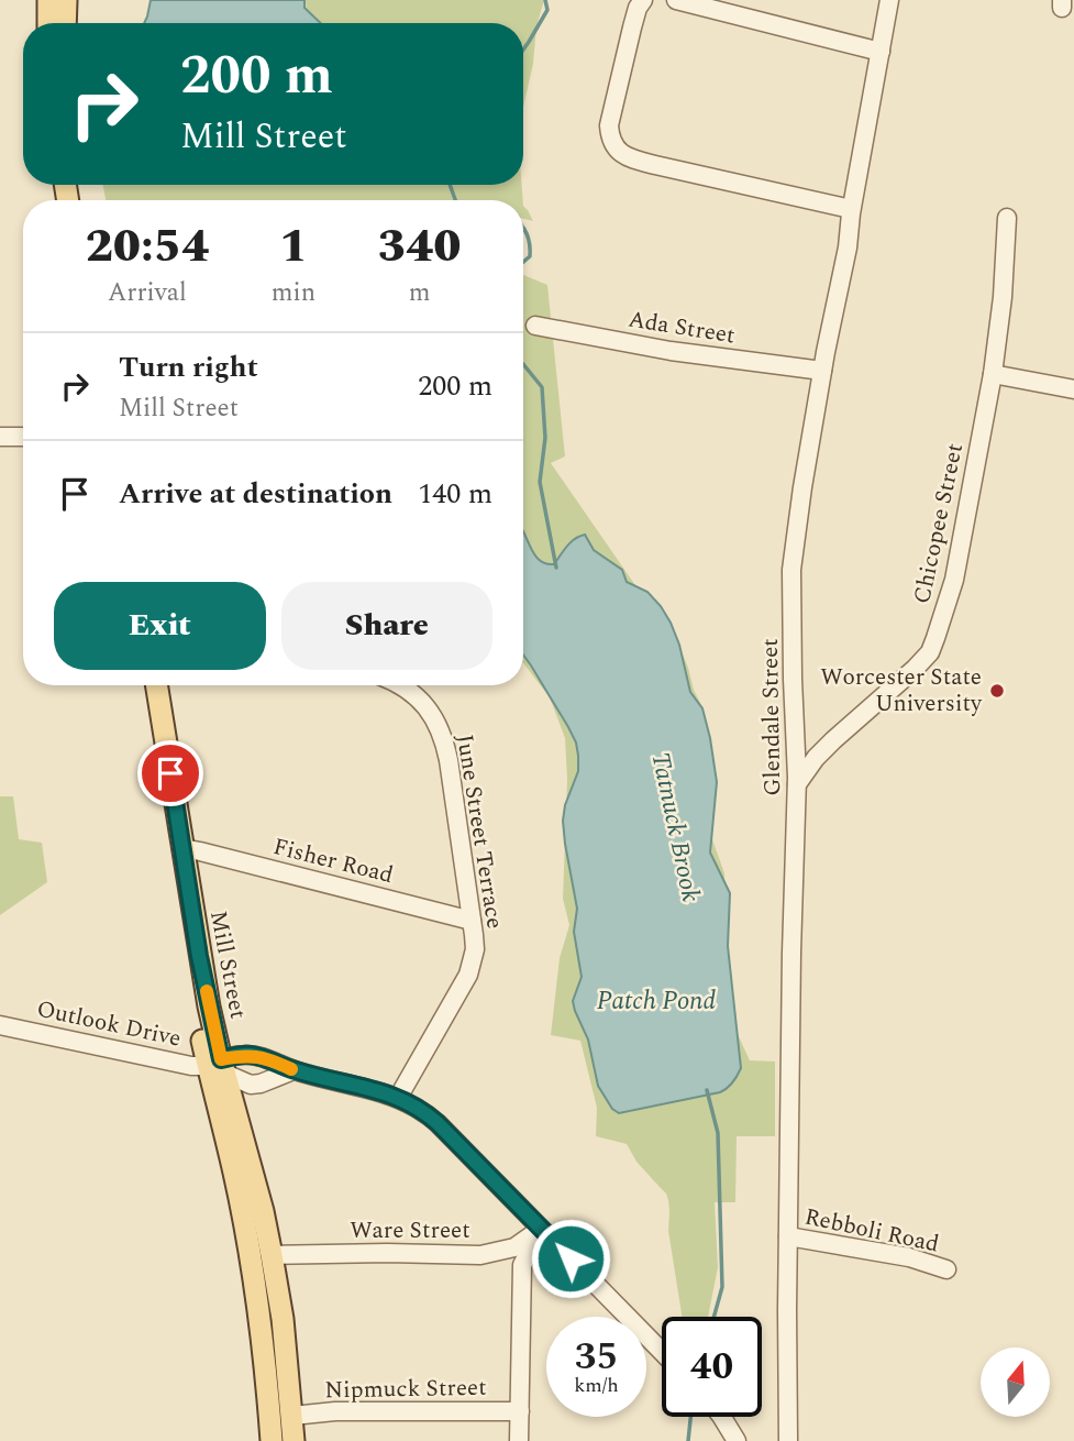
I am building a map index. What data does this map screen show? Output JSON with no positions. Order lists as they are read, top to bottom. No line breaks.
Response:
{"streets":{"main road":["Mill Street"],"street":["Ada Street","Chicopee Street","Glendale Street","June Street Terrace","Fisher Road","Outlook Drive","Ware Street","Rebboli Road","Nipmuck Street"]},"crossings":[["Ada Street","Glendale Street"],["Chicopee Street","Glendale Street"],["Glendale Street","Rebboli Road"],["June Street Terrace","Fisher Road"],["Fisher Road","Mill Street"],["Mill Street","Outlook Drive"],["Mill Street","Ware Street"],["Mill Street","Nipmuck Street"]],"water":["Tatnuck Brook","Patch Pond"],"places":["Worcester State University"],"north":"top","page":{"turn":["200 m","Mill Street"],"eta":["20:54","Arrival","1","min","340","m"],"list":[{"name":"Turn right","note":"Mill Street","value":"200 m"},{"name":"Arrive at destination","value":"140 m"}],"buttons":["Exit","Share"],"speed":"35 km/h","limit":"40"}}
